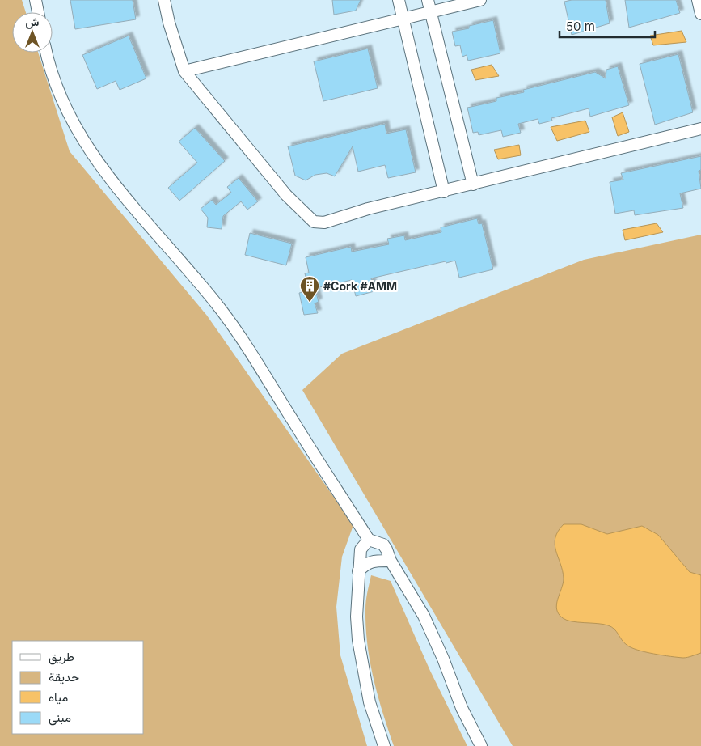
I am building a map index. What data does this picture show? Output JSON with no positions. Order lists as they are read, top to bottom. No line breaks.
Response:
{"places":{"building":["#Cork #AMM"]},"legend":["طريق","حديقة","مياه","مبنى"],"scale_bar":"50 m","north":"top"}
